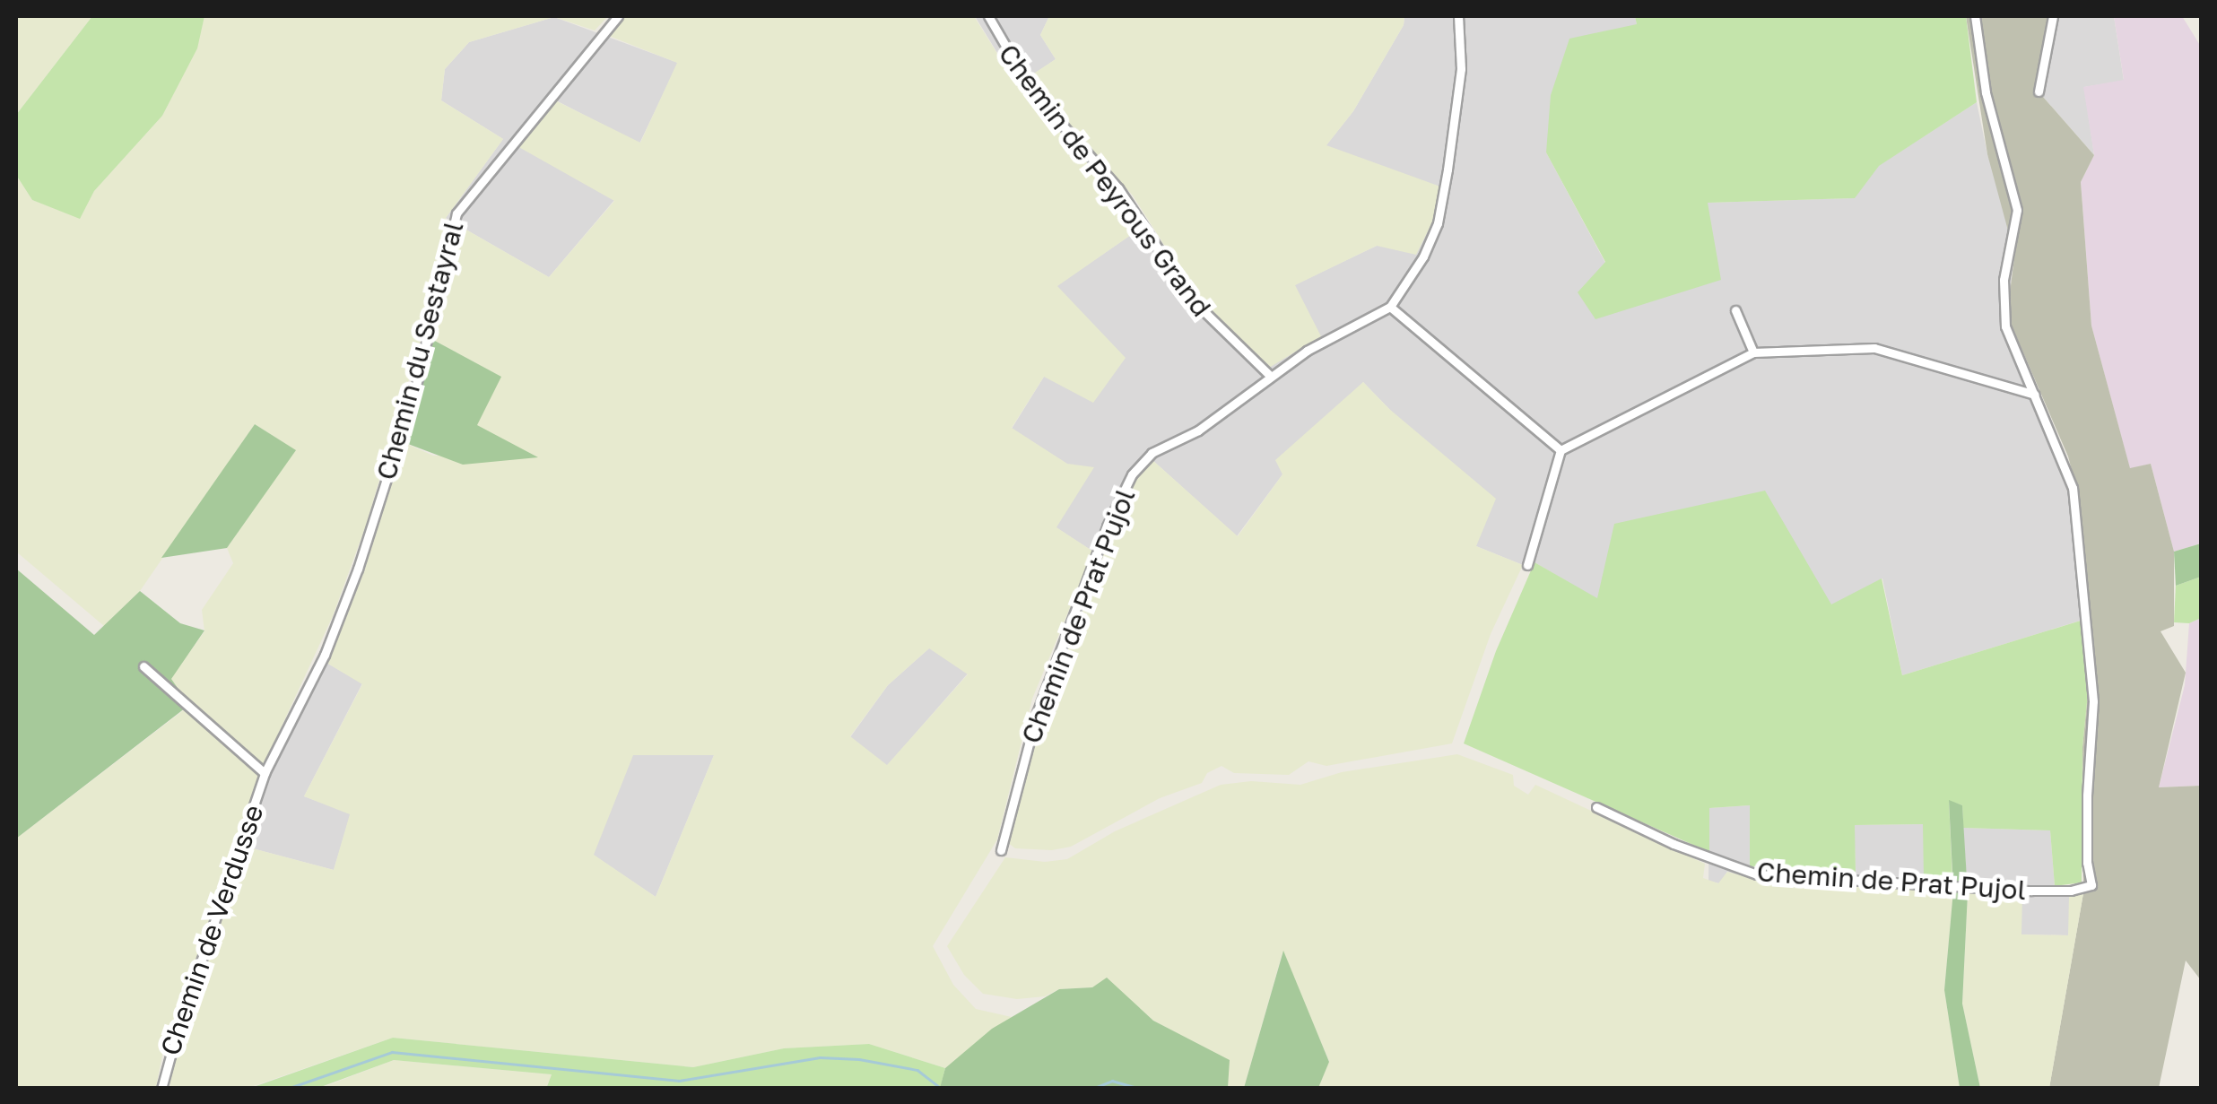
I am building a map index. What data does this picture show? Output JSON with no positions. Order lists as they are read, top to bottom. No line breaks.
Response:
{"streets":{"street":["Chemin de Peyrous Grand","Chemin du Sestayral","Chemin de Prat Pujol","Chemin de Verdusse"]},"crossings":[["Chemin de Peyrous Grand","Chemin de Prat Pujol"],["Chemin du Sestayral","Chemin de Verdusse"]]}
